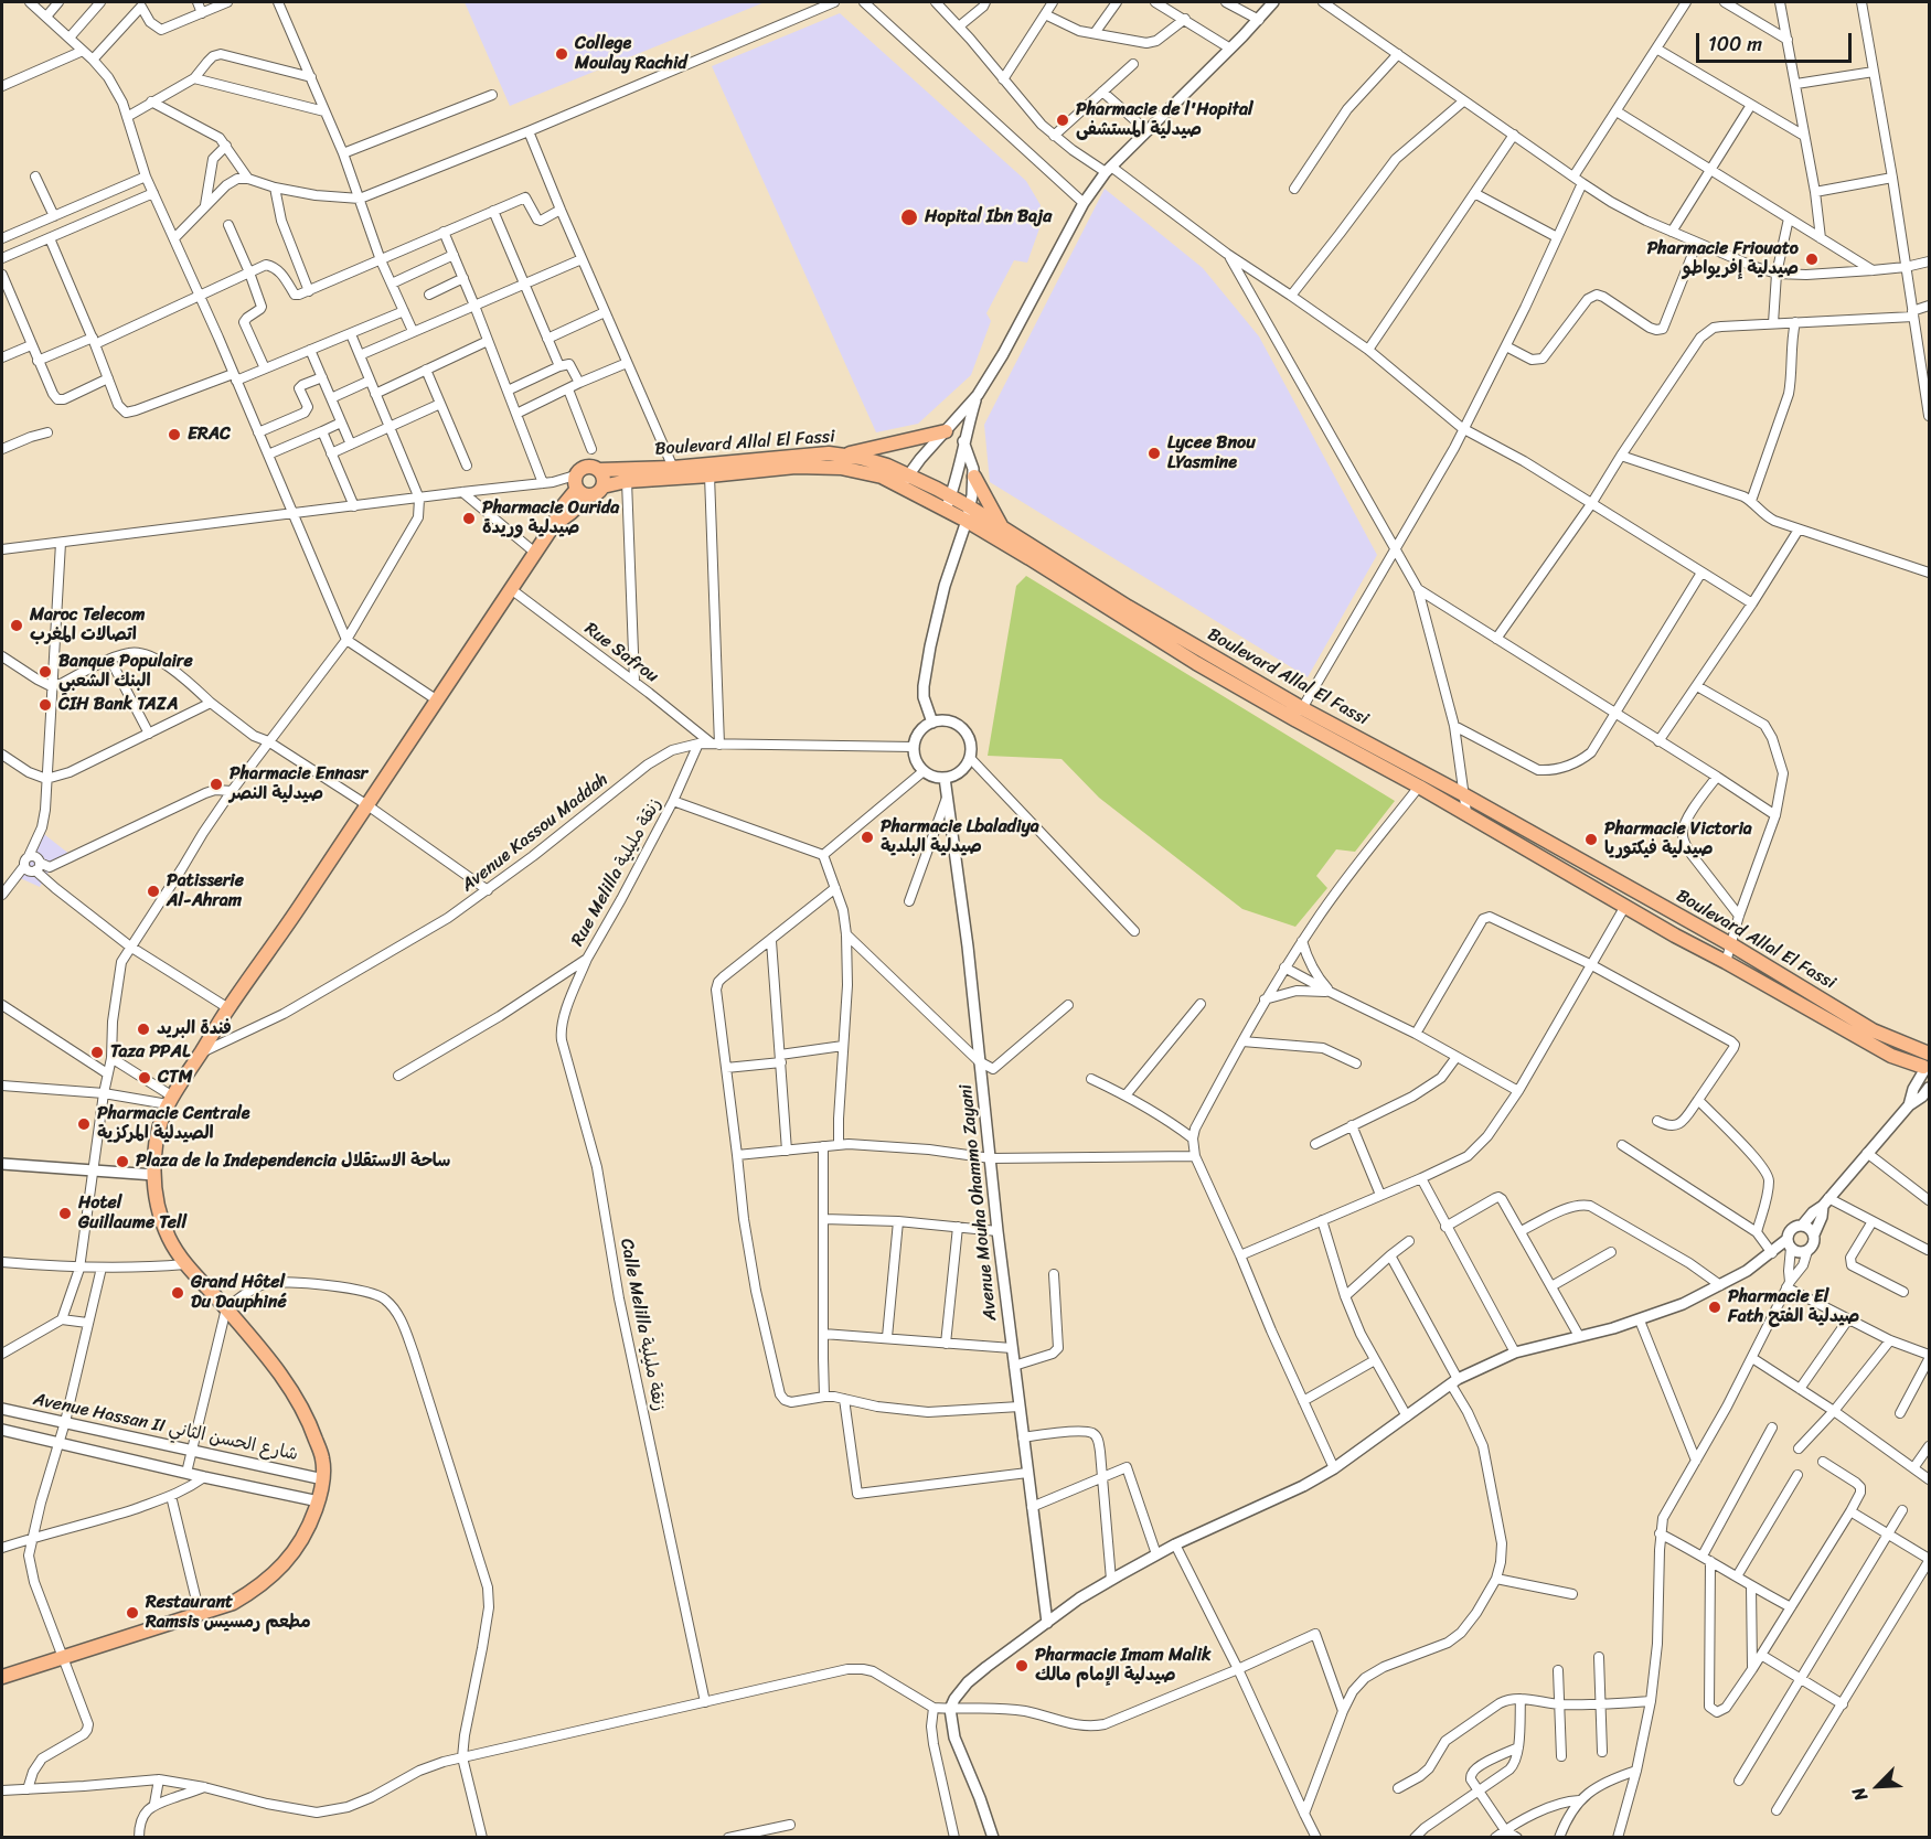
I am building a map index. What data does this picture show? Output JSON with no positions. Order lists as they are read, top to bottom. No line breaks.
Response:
{"streets":{"main road":["Boulevard Allal El Fassi"],"street":["Rue Safrou","Avenue Kassou Maddah","Rue Melilla زنقة مليلية","Avenue Mouha Ohammo Zayani","Calle Melilla زنقة مليلية","Avenue Hassan II شارع الحسن الثاني"]},"crossings":[["Rue Safrou","Avenue Kassou Maddah"],["Avenue Kassou Maddah","Rue Melilla زنقة مليلية"],["Avenue Kassou Maddah","Avenue Mouha Ohammo Zayani"],["Rue Melilla زنقة مليلية","Calle Melilla زنقة مليلية"]],"places":["College Moulay Rachid","Pharmacie de l'Hopital صيدلية المستشفى","Hopital Ibn Baja","Pharmacie Friouato صيدلية إفريواطو","ERAC","Lycee Bnou LYasmine","Pharmacie Ourida صيدلية وريدة","Maroc Telecom اتصالات المغرب","Banque Populaire البنك الشعبي","CIH Bank TAZA","Pharmacie Ennasr صيدلية النصر","Pharmacie Lbaladiya صيدلية البلدية","Pharmacie Victoria صيدلية فيكتوريا","Patisserie Al-Ahram","فندة البريد","Taza PPAL","CTM","Pharmacie Centrale الصيدلية المركزية","Plaza de la Independencia ساحة الاستقلال","Hotel Guillaume Tell","Grand Hôtel Du Dauphiné","Pharmacie El Fath صيدلية الفتح","Restaurant Ramsis مطعم رمسيس","Pharmacie Imam Malik صيدلية الإمام مالك"],"scale_bar":"100 m","north":"bottom left"}
